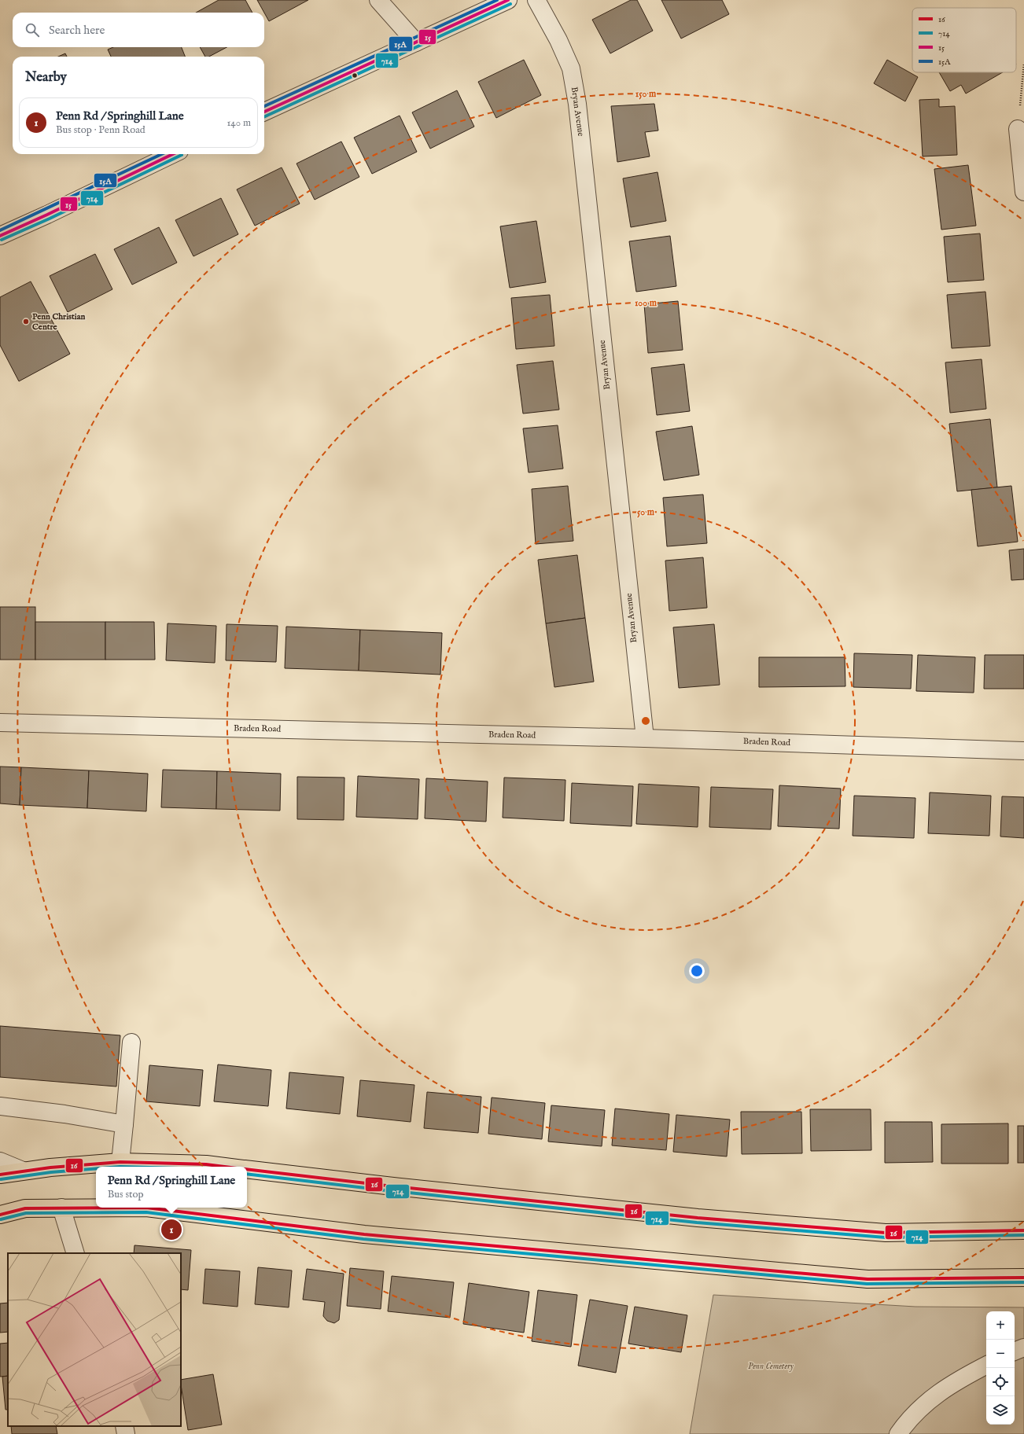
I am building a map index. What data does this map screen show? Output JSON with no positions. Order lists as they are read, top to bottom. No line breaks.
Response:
{"streets":{"street":["Bryan Avenue","Braden Road"]},"crossings":[["Bryan Avenue","Braden Road"]],"parks":["Penn Cemetery"],"places":["Penn Christian Centre"],"lines":["transit line 15","transit line 15A","transit line 714","transit line 16"],"legend":["16","714","15","15A"],"page":{"search":"Search here","heading":"Nearby","list":[{"mark":"1","name":"Penn Rd / Springhill Lane","note":"Bus stop · Penn Road","value":"140 m"}],"popup":["Penn Rd / Springhill Lane","Bus stop"],"pins":"1","map_buttons":["+","−"]},"rings":["150 m","100 m","50 m"]}
